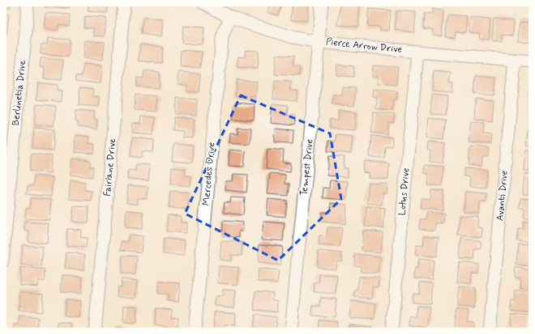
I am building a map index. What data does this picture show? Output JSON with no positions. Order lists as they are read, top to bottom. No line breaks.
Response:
{"streets":{"street":["Pierce Arrow Drive","Berlinetia Drive","Fairlane Drive","Tempest Drive","Mercedes Drive","Lotus Drive","Avanti Drive"]},"crossings":[["Pierce Arrow Drive","Tempest Drive"],["Pierce Arrow Drive","Mercedes Drive"],["Pierce Arrow Drive","Lotus Drive"],["Pierce Arrow Drive","Avanti Drive"]]}
